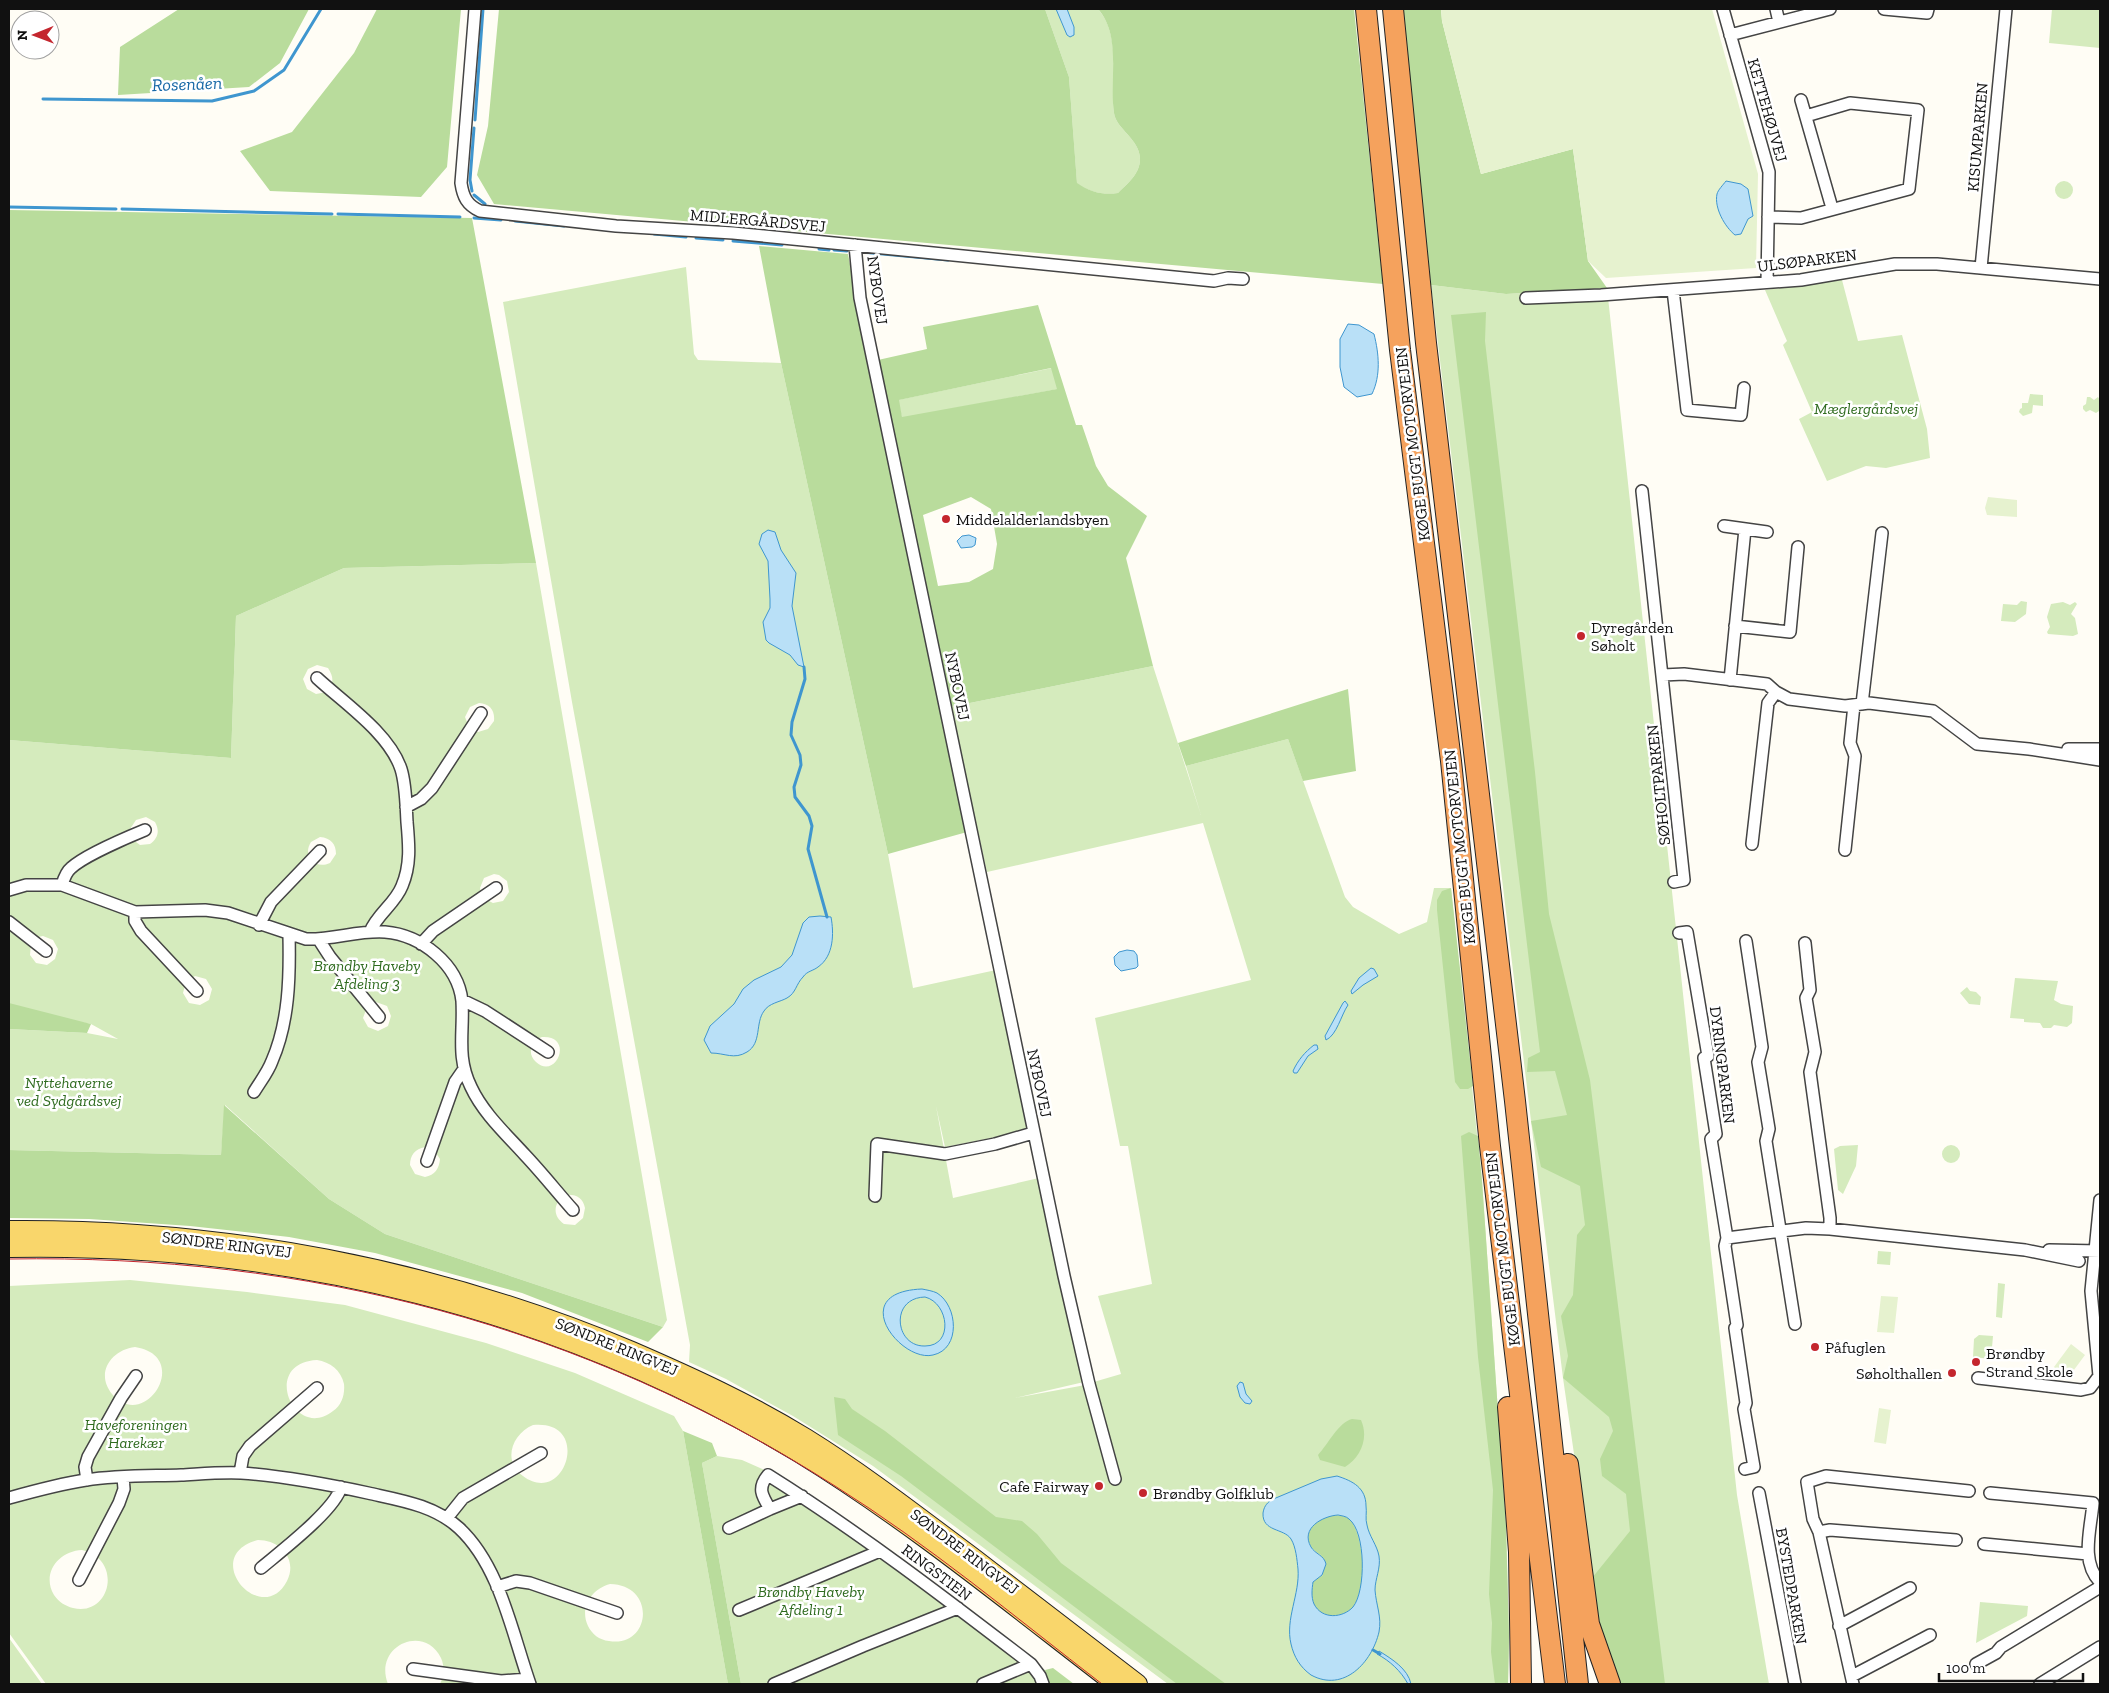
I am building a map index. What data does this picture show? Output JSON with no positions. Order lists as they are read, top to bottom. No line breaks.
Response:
{"streets":{"highway":["KØGE BUGT MOTORVEJEN"],"main road":["SØNDRE RINGVEJ"],"street":["KETTEHØJVEJ","KISUMPARKEN","MIDLERGÅRDSVEJ","ULSØPARKEN","NYBOVEJ","SØHOLTPARKEN","DYRINGPARKEN","RINGSTIEN","BYSTEDPARKEN"]},"crossings":[["KETTEHØJVEJ","ULSØPARKEN"],["KISUMPARKEN","ULSØPARKEN"],["MIDLERGÅRDSVEJ","NYBOVEJ"]],"water":["Rosenåen"],"parks":["Mæglergårdsvej","Brøndby Haveby Afdeling 3","Nyttehaverne ved Sydgårdsvej","Haveforeningen Harekær","Brøndby Haveby Afdeling 1"],"places":["Middelalderlandsbyen","Dyregården Søholt","Påfuglen","Brøndby Strand Skole","Søholthallen","Cafe Fairway","Brøndby Golfklub"],"scale_bar":"100 m","north":"left"}
